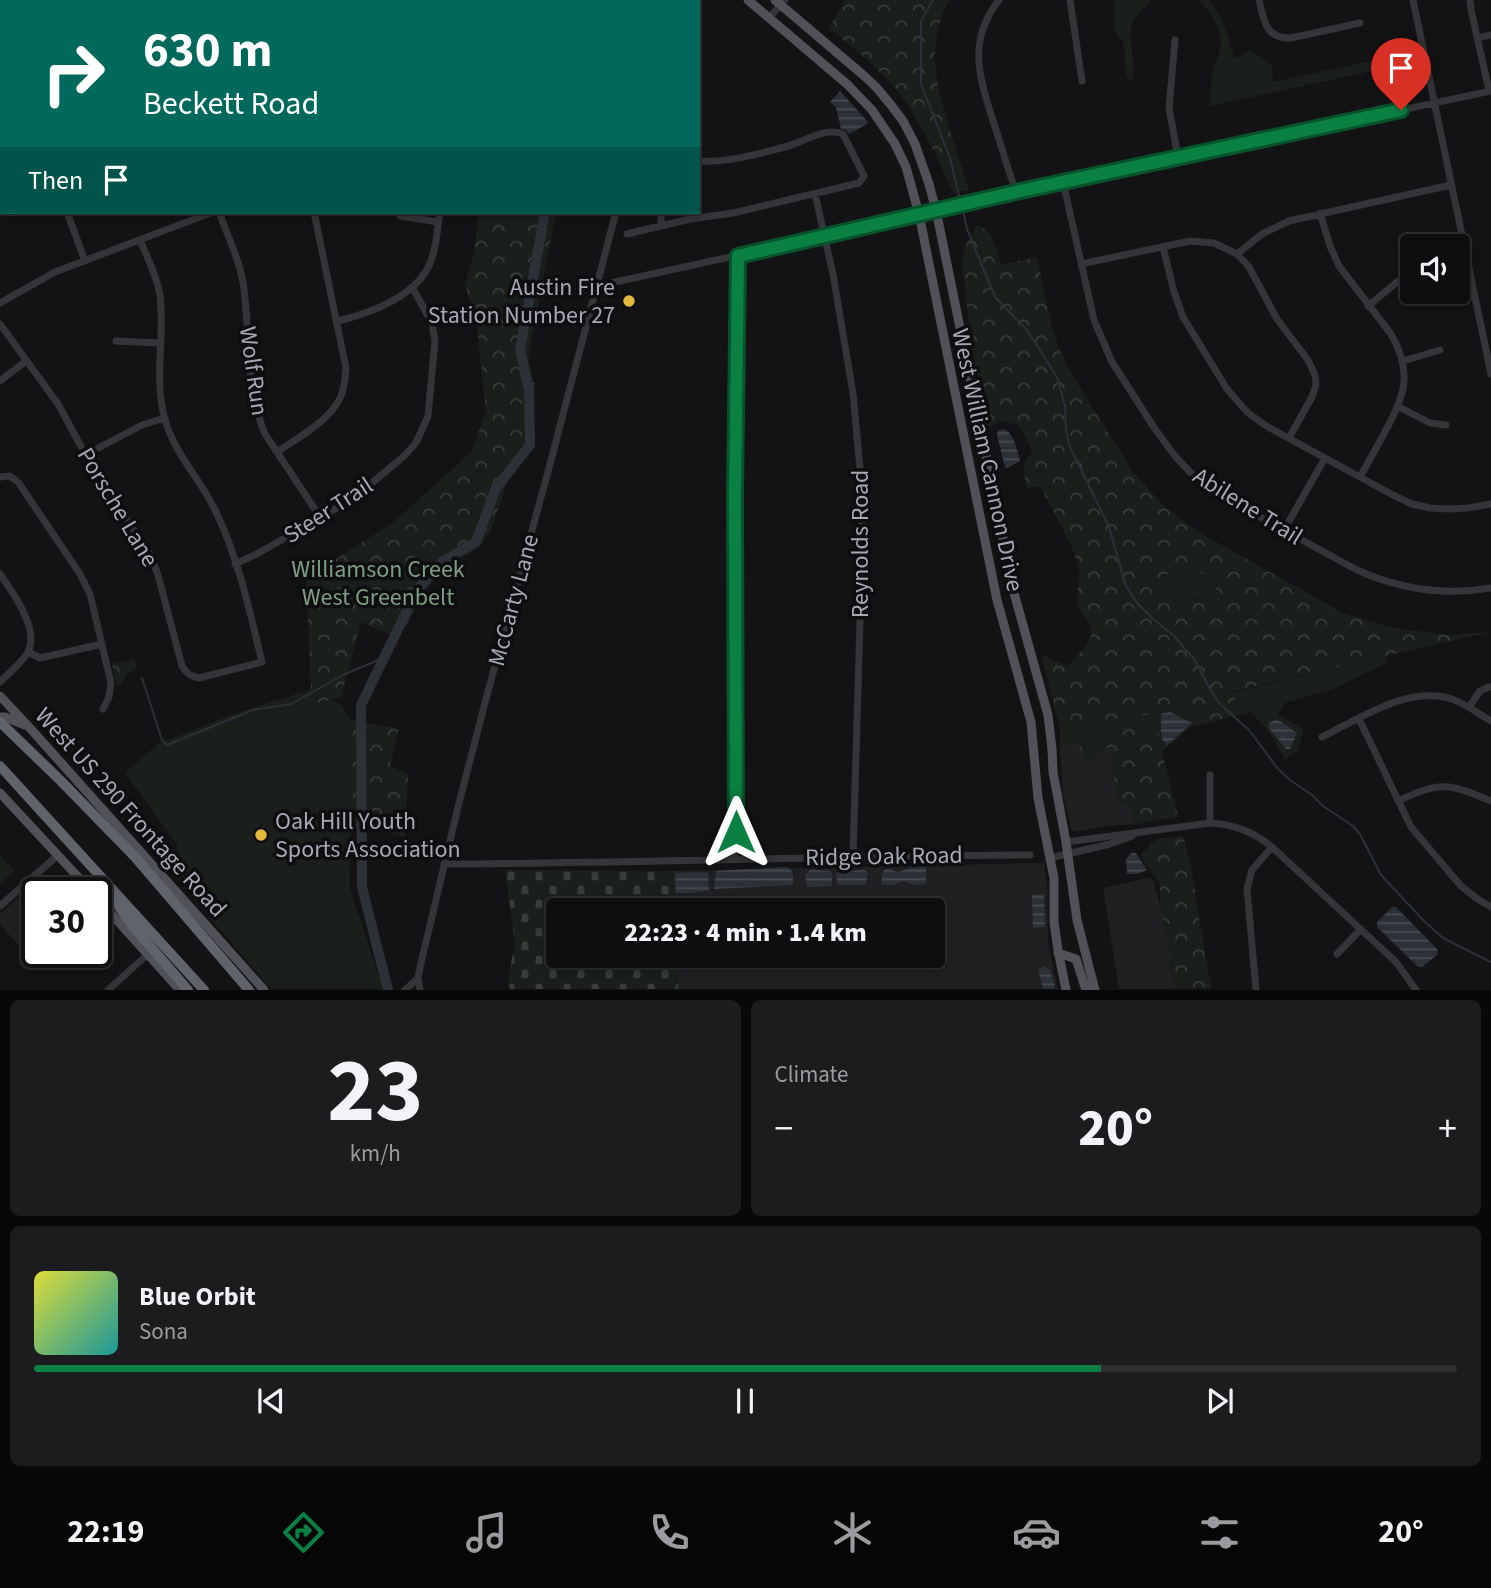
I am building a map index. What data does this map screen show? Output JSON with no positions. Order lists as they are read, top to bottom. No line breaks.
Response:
{"streets":{"main road":["West William Cannon Drive","West US 290 Frontage Road"],"street":["Wolf Run","Abilene Trail","Porsche Lane","Steer Trail","Reynolds Road","McCarty Lane","Ridge Oak Road"]},"crossings":[["Wolf Run","Steer Trail"],["Porsche Lane","Steer Trail"],["Reynolds Road","Ridge Oak Road"],["McCarty Lane","Ridge Oak Road"]],"parks":["Williamson Creek West Greenbelt"],"places":["Austin Fire Station Number 27","Oak Hill Youth Sports Association"],"page":{"turn":["630 m","Beckett Road"],"then":"Then","limit":"30","trip":"22:23 · 4 min · 1.4 km","tile":[["23","km/h"],"Climate"],"heat":["−","20°","+"],"song":["Blue Orbit","Sona"],"tabs":["22:19","20°"]}}
